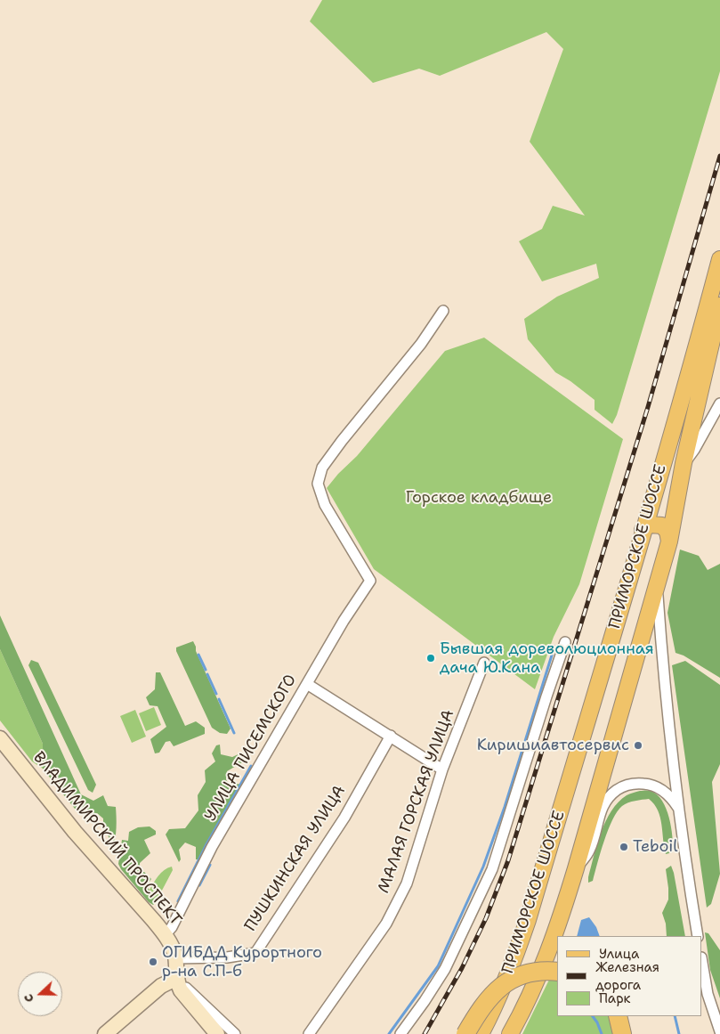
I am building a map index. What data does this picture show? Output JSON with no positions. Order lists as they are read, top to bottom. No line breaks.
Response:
{"streets":{"main road":["ПРИМОРСКОЕ ШОССЕ","ВЛАДИМИРСКИЙ ПРОСПЕКТ"],"street":["УЛИЦА ПИСЕМСКОГО","МАЛАЯ ГОРСКАЯ УЛИЦА","ПУШКИНСКАЯ УЛИЦА"]},"crossings":[["УЛИЦА ПИСЕМСКОГО","ВЛАДИМИРСКИЙ ПРОСПЕКТ"],["ВЛАДИМИРСКИЙ ПРОСПЕКТ","ПУШКИНСКАЯ УЛИЦА"]],"parks":["Горское кладбище"],"places":["Бывшая дореволюционная дача Ю.Кана","Киришиавтосервис","Teboil","ОГИБДД Курортного р-на С.П-б"],"legend":["Улица","Железная дорога","Парк"],"north":"left"}
